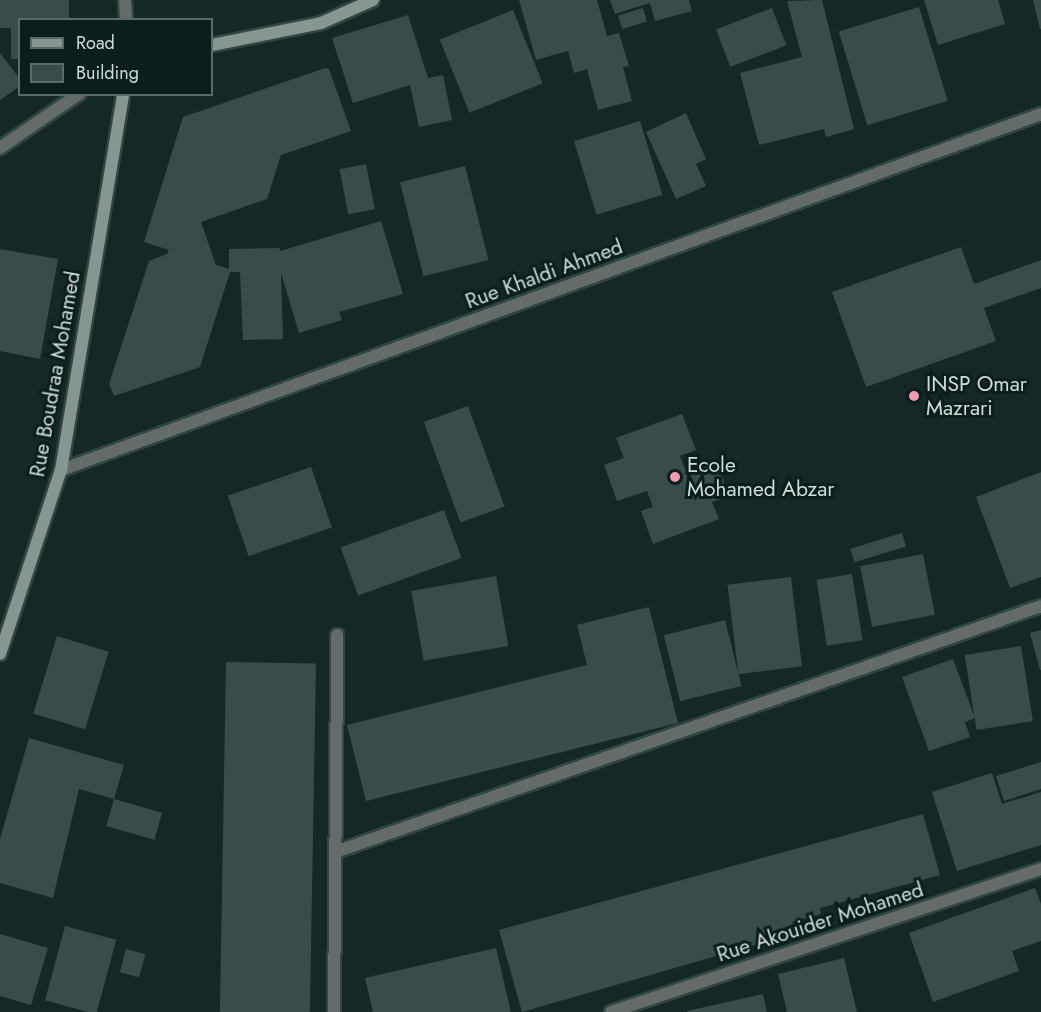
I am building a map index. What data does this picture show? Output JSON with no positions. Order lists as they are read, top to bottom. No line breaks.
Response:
{"streets":{"street":["Rue Khaldi Ahmed","Rue Boudraa Mohamed","Rue Akouider Mohamed"]},"crossings":[["Rue Khaldi Ahmed","Rue Boudraa Mohamed"]],"places":["INSP Omar Mazrari","Ecole Mohamed Abzar"],"legend":["Road","Building"]}
